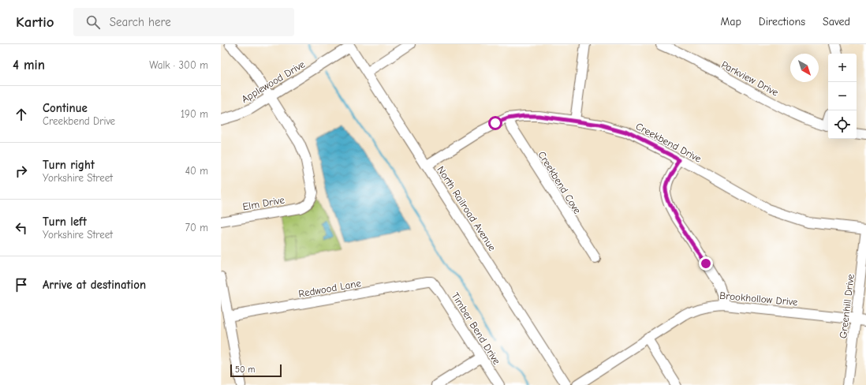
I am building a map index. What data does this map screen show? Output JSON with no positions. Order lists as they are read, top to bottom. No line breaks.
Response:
{"streets":{"street":["Parkview Drive","Applewood Drive","Creekbend Drive","Creekbend Cove","Elm Drive","North Railroad Avenue","Redwood Lane","Brookhollow Drive","Greenhill Drive","Timber Bend Drive"]},"crossings":[["Applewood Drive","Elm Drive"],["Applewood Drive","North Railroad Avenue"],["Creekbend Drive","Creekbend Cove"],["Creekbend Drive","North Railroad Avenue"],["Creekbend Drive","Greenhill Drive"],["Redwood Lane","Timber Bend Drive"],["Brookhollow Drive","Greenhill Drive"]],"scale_bar":"50 m","north":"bottom right","page":{"header":"Kartio","search":"Search here","nav":["Map","Directions","Saved"],"heading":["4 min","Walk · 300 m"],"map_buttons":["+","−"],"list":[["Continue","Creekbend Drive","190 m"],["Turn right","Yorkshire Street","40 m"],["Turn left","Yorkshire Street","70 m"],"Arrive at destination"],"scale":"50 m"}}
